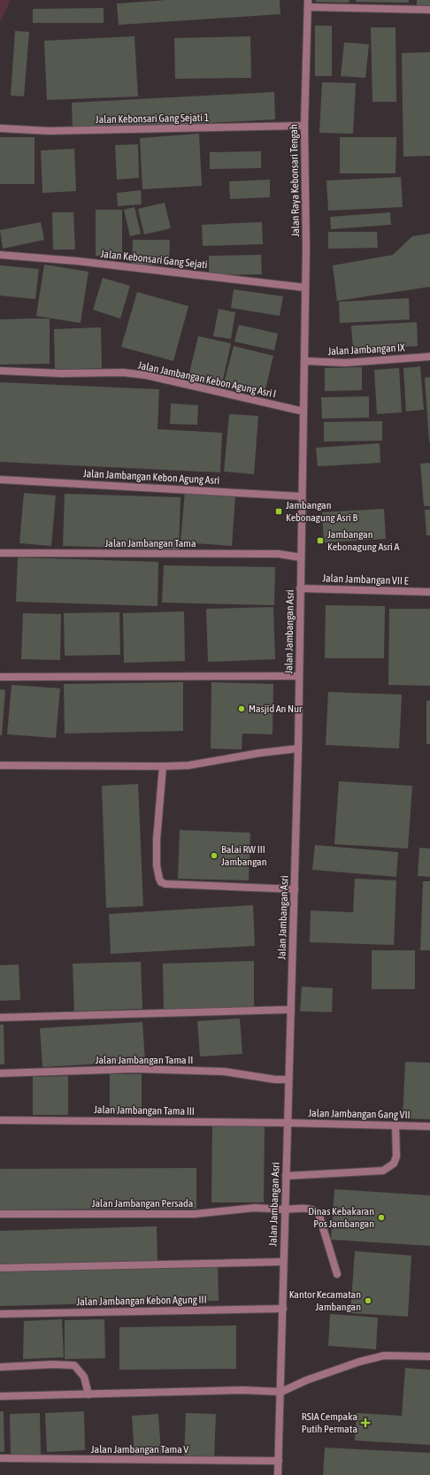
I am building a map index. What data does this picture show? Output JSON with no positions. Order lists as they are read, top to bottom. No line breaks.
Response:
{"streets":{"street":["Jalan Kebonsari Gang Sejati 1","Jalan Raya Kebonsari Tengah","Jalan Kebonsari Gang Sejati","Jalan Jambangan IX","Jalan Jambangan Kebon Agung Asri I","Jalan Jambangan Kebon Agung Asri","Jalan Jambangan Tama","Jalan Jambangan VII E","Jalan Jambangan Asri","Jalan Jambangan Tama II","Jalan Jambangan Tama III","Jalan Jambangan Gang VII","Jalan Jambangan Persada","Jalan Jambangan Kebon Agung III","Jalan Jambangan Tama V"]},"crossings":[["Jalan Kebonsari Gang Sejati 1","Jalan Raya Kebonsari Tengah"],["Jalan Raya Kebonsari Tengah","Jalan Kebonsari Gang Sejati"],["Jalan Raya Kebonsari Tengah","Jalan Jambangan IX"],["Jalan Raya Kebonsari Tengah","Jalan Jambangan Asri"],["Jalan Jambangan IX","Jalan Jambangan Asri"],["Jalan Jambangan Kebon Agung Asri I","Jalan Jambangan Asri"],["Jalan Jambangan Kebon Agung Asri","Jalan Jambangan Asri"],["Jalan Jambangan Tama","Jalan Jambangan Asri"],["Jalan Jambangan VII E","Jalan Jambangan Asri"],["Jalan Jambangan Asri","Jalan Jambangan Tama II"],["Jalan Jambangan Asri","Jalan Jambangan Tama III"],["Jalan Jambangan Asri","Jalan Jambangan Gang VII"],["Jalan Jambangan Asri","Jalan Jambangan Persada"],["Jalan Jambangan Asri","Jalan Jambangan Kebon Agung III"],["Jalan Jambangan Asri","Jalan Jambangan Tama V"],["Jalan Jambangan Tama III","Jalan Jambangan Gang VII"]],"places":{"transit":["Jambangan Kebonagung Asri B","Jambangan Kebonagung Asri A"],"other":["Masjid An Nur","Balai RW III Jambangan","Dinas Kebakaran Pos Jambangan","Kantor Kecamatan Jambangan"],"health":["RSIA Cempaka Putih Permata"]}}
